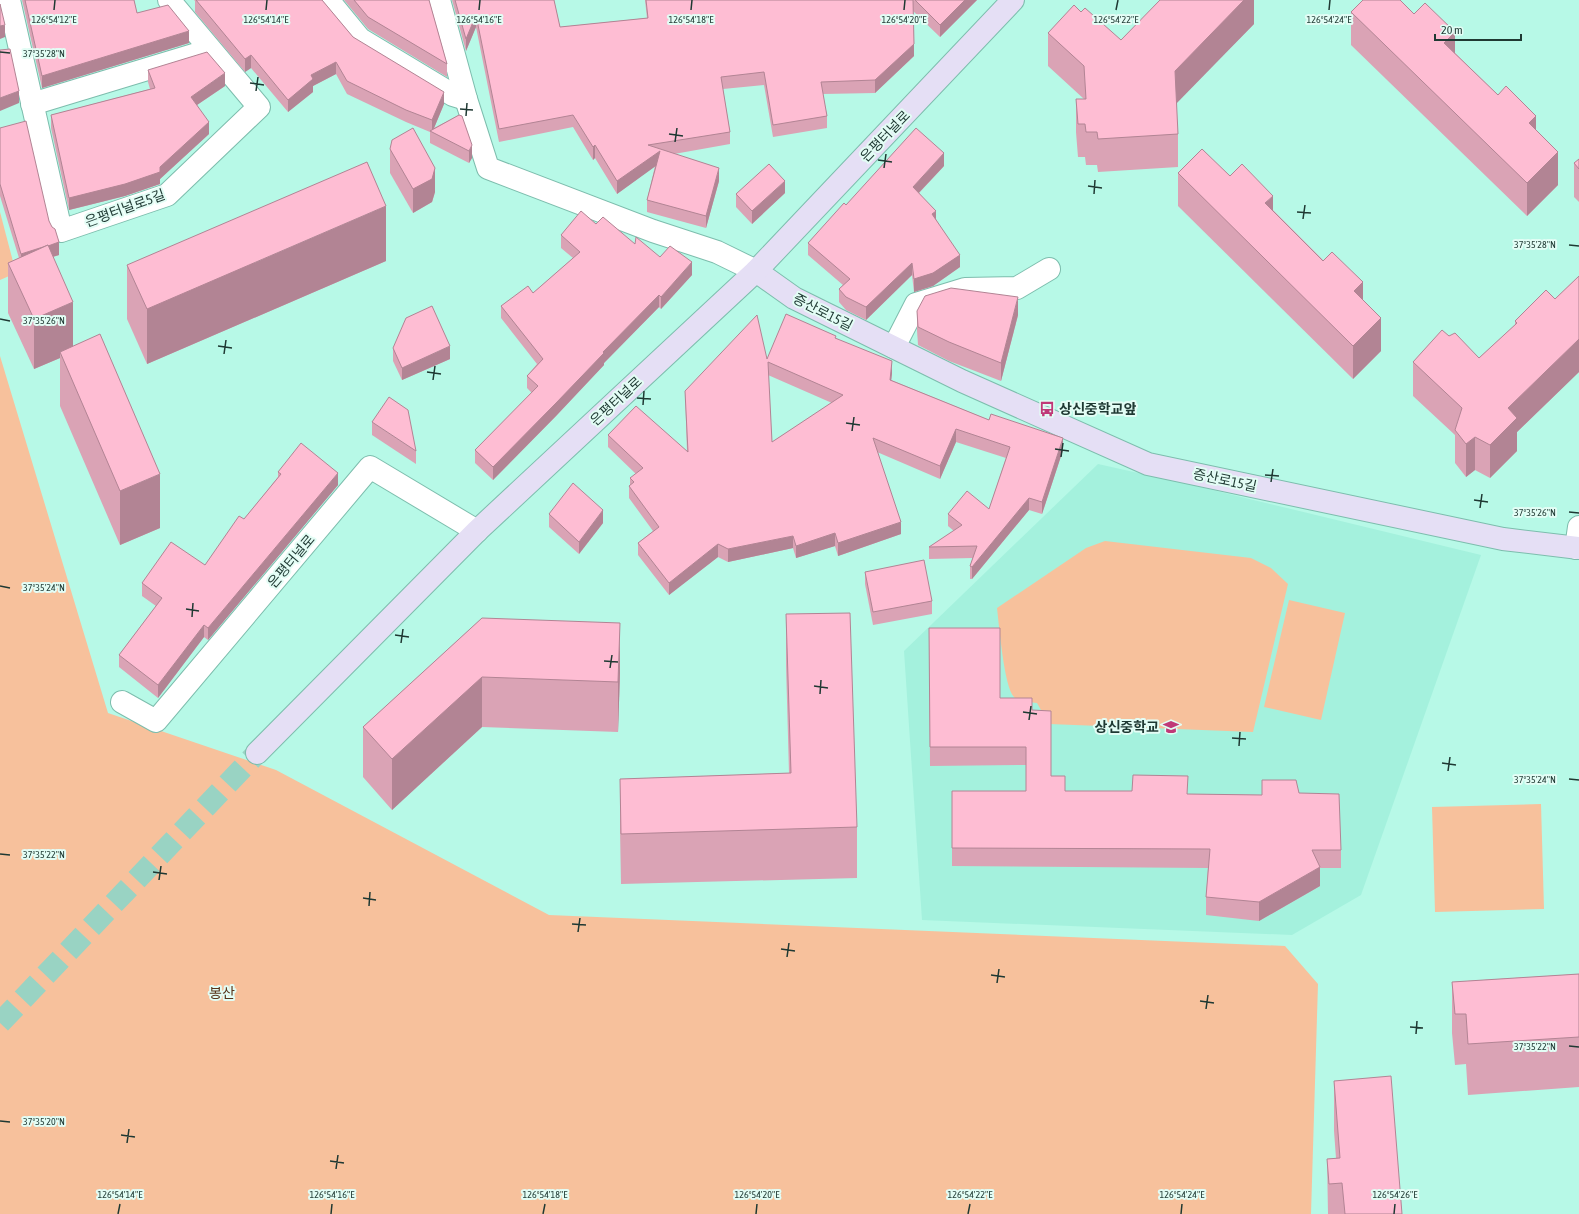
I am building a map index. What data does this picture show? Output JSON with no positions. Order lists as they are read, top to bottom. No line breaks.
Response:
{"streets":{"main road":["은평터널로","증산로15길"],"street":["은평터널로5길"]},"crossings":[["은평터널로","증산로15길"]],"parks":["봉산"],"places":{"bus stop":["상신중학교앞"],"school or university":["상신중학교"]},"scale_bar":"20 m","coordinates":["126°54'12\"E","126°54'14\"E","126°54'16\"E","126°54'18\"E","126°54'20\"E","126°54'22\"E","126°54'24\"E","37°35'28\"N","37°35'26\"N","37°35'24\"N","37°35'22\"N","37°35'20\"N","126°54'26\"E"]}
